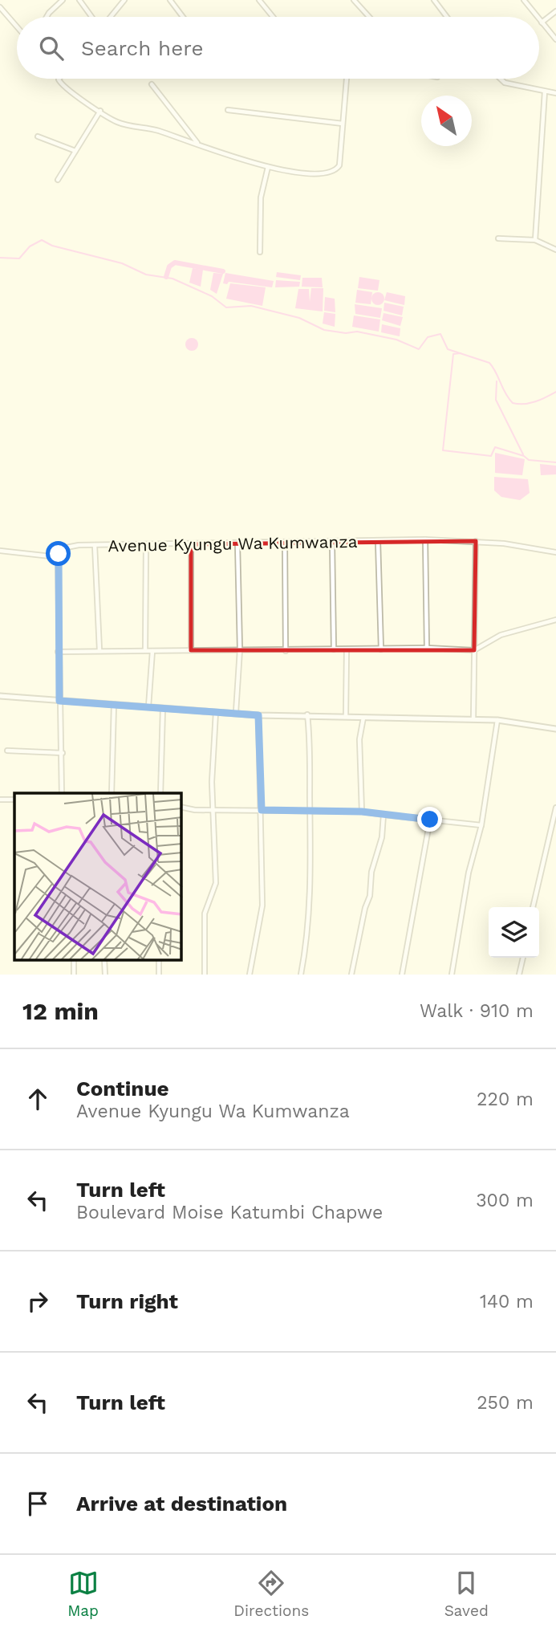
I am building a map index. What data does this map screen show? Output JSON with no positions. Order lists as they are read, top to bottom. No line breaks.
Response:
{"streets":{"street":["Avenue Kyungu Wa Kumwanza"]},"north":"top left","page":{"search":"Search here","heading":["12 min","Walk · 910 m"],"list":[["Continue","Avenue Kyungu Wa Kumwanza","220 m"],["Turn left","Boulevard Moise Katumbi Chapwe","300 m"],["Turn right","140 m"],["Turn left","250 m"],"Arrive at destination"],"nav":["Map","Directions","Saved"]}}
